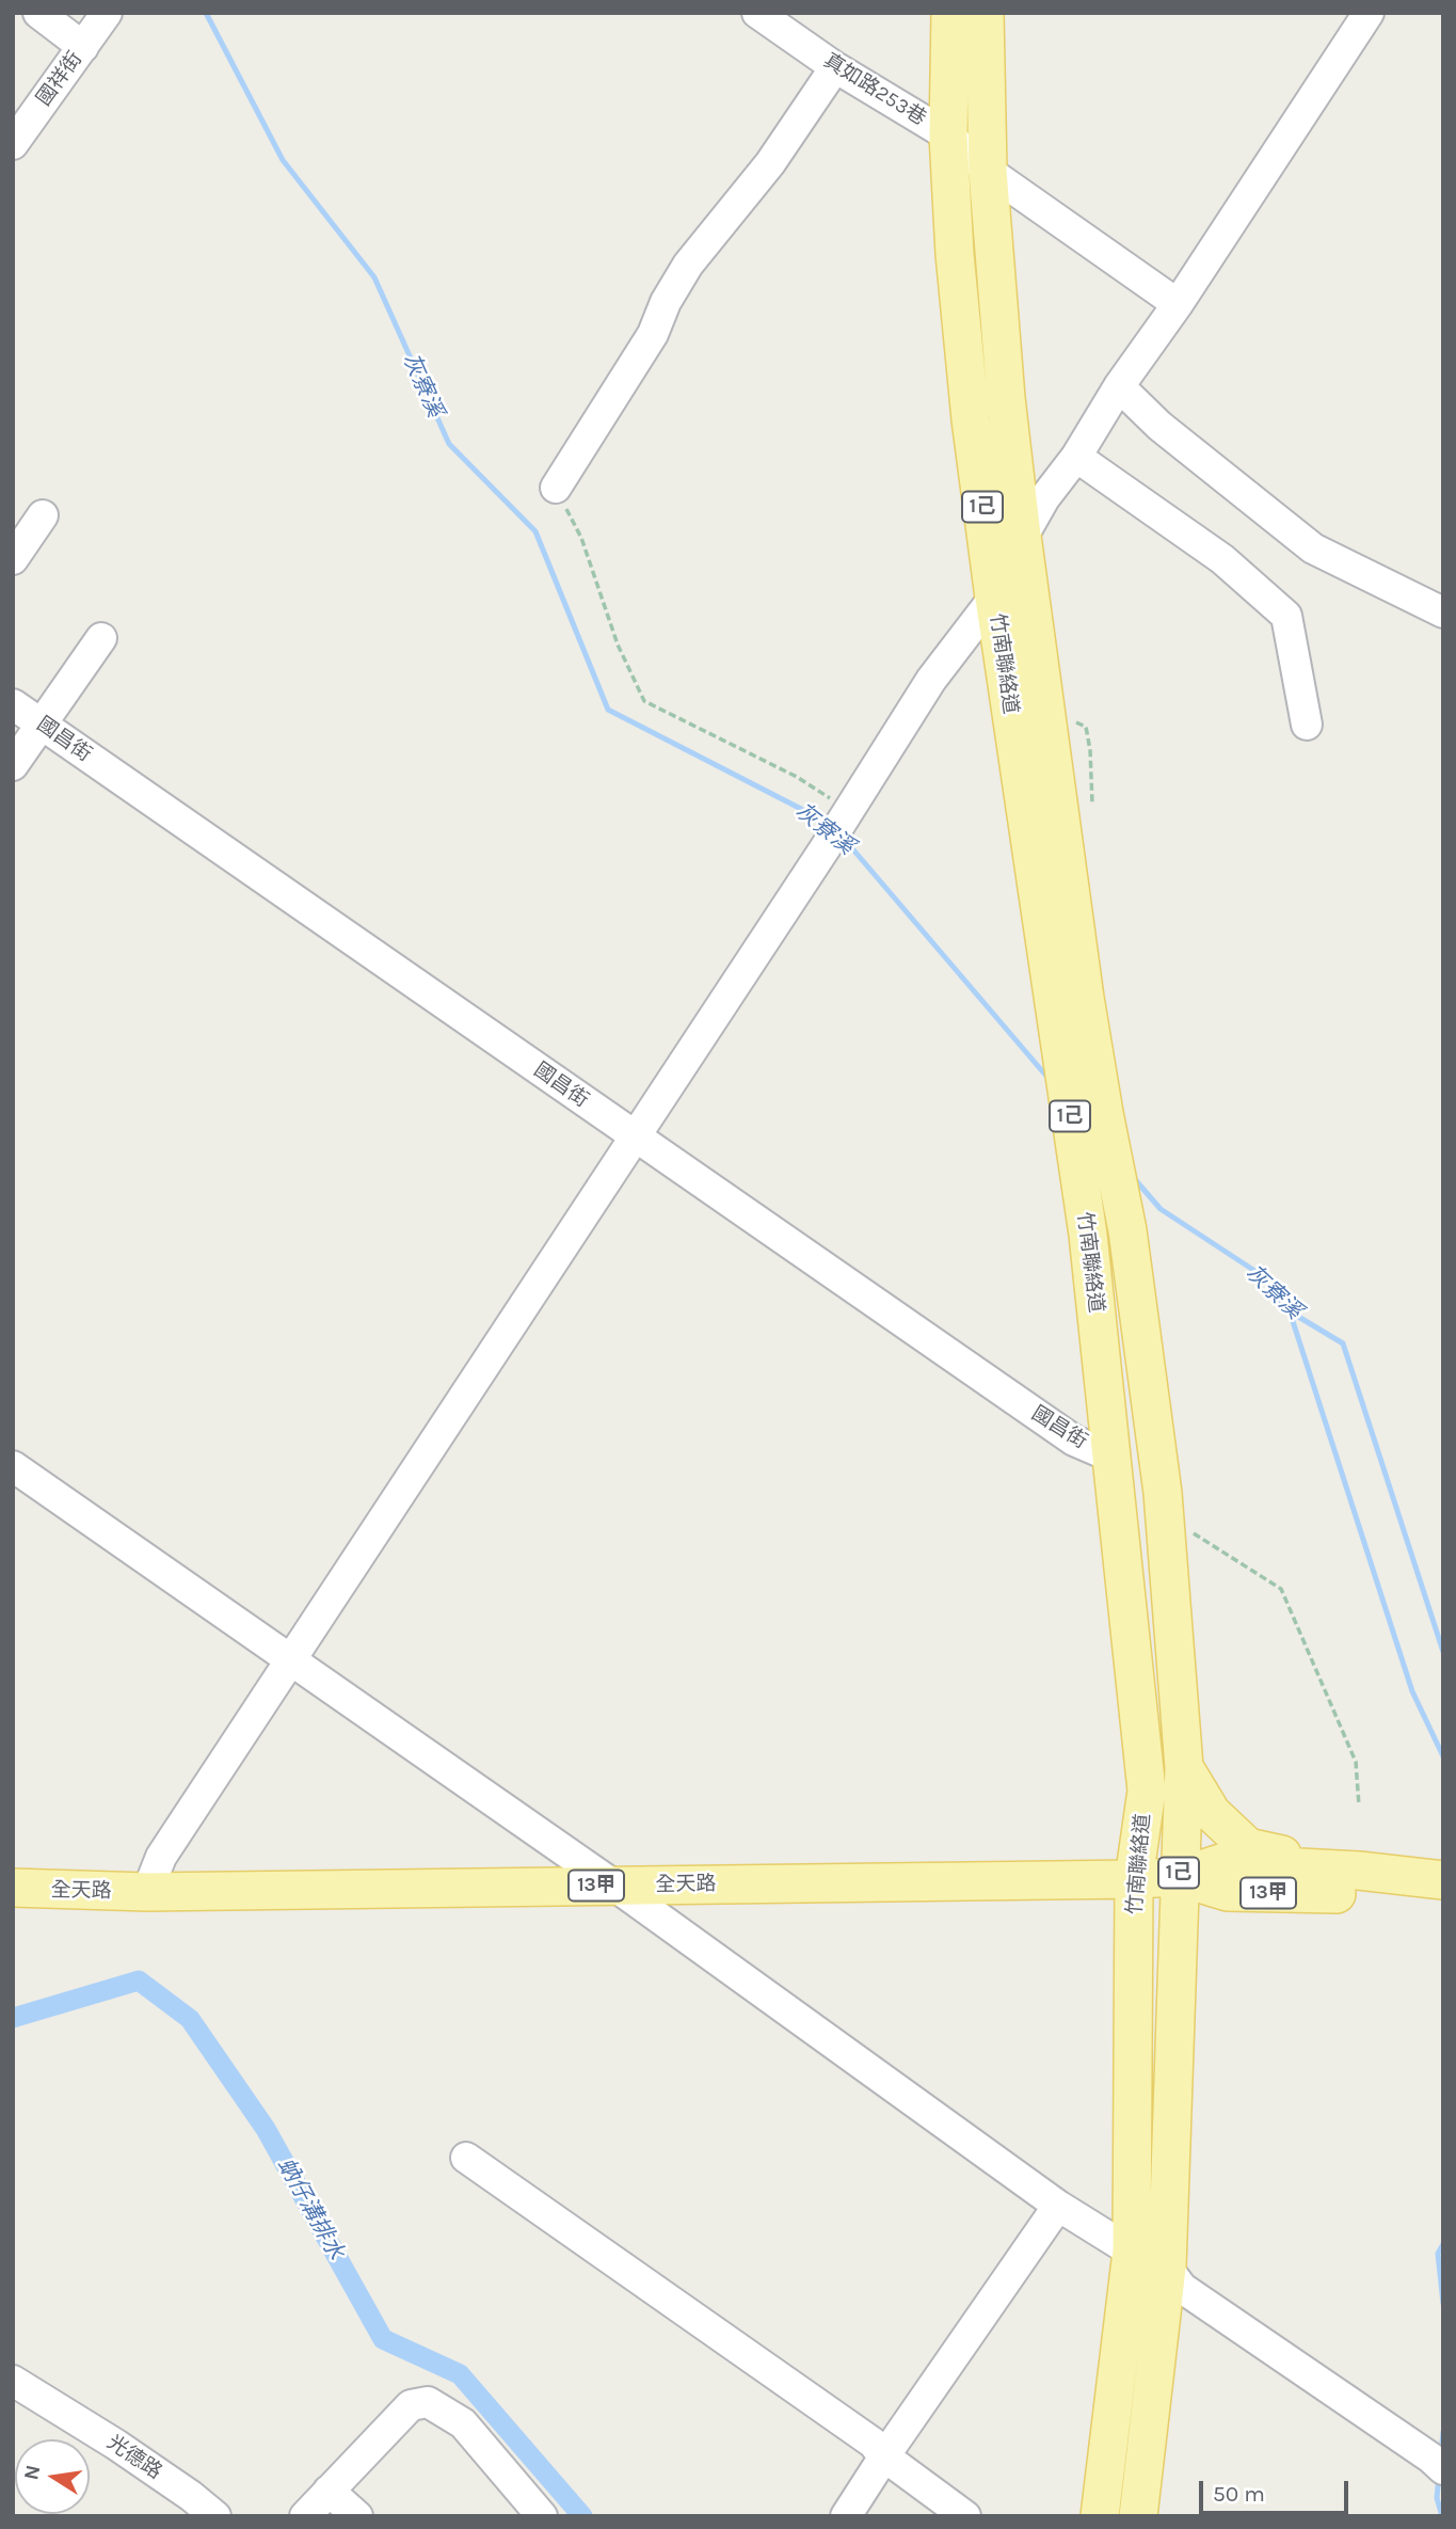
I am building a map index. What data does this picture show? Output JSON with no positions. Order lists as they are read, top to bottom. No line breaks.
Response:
{"streets":{"main road":["1己","竹南聯絡道","全天路","13甲"],"street":["國祥街","真如路253巷","國昌街","光德路"]},"crossings":[["真如路253巷","竹南聯絡道"],["竹南聯絡道","國昌街"],["竹南聯絡道","全天路"],["竹南聯絡道","13甲"],["全天路","13甲"]],"water":["灰寮溪","蚋仔溝排水"],"scale_bar":"50 m","north":"left"}
